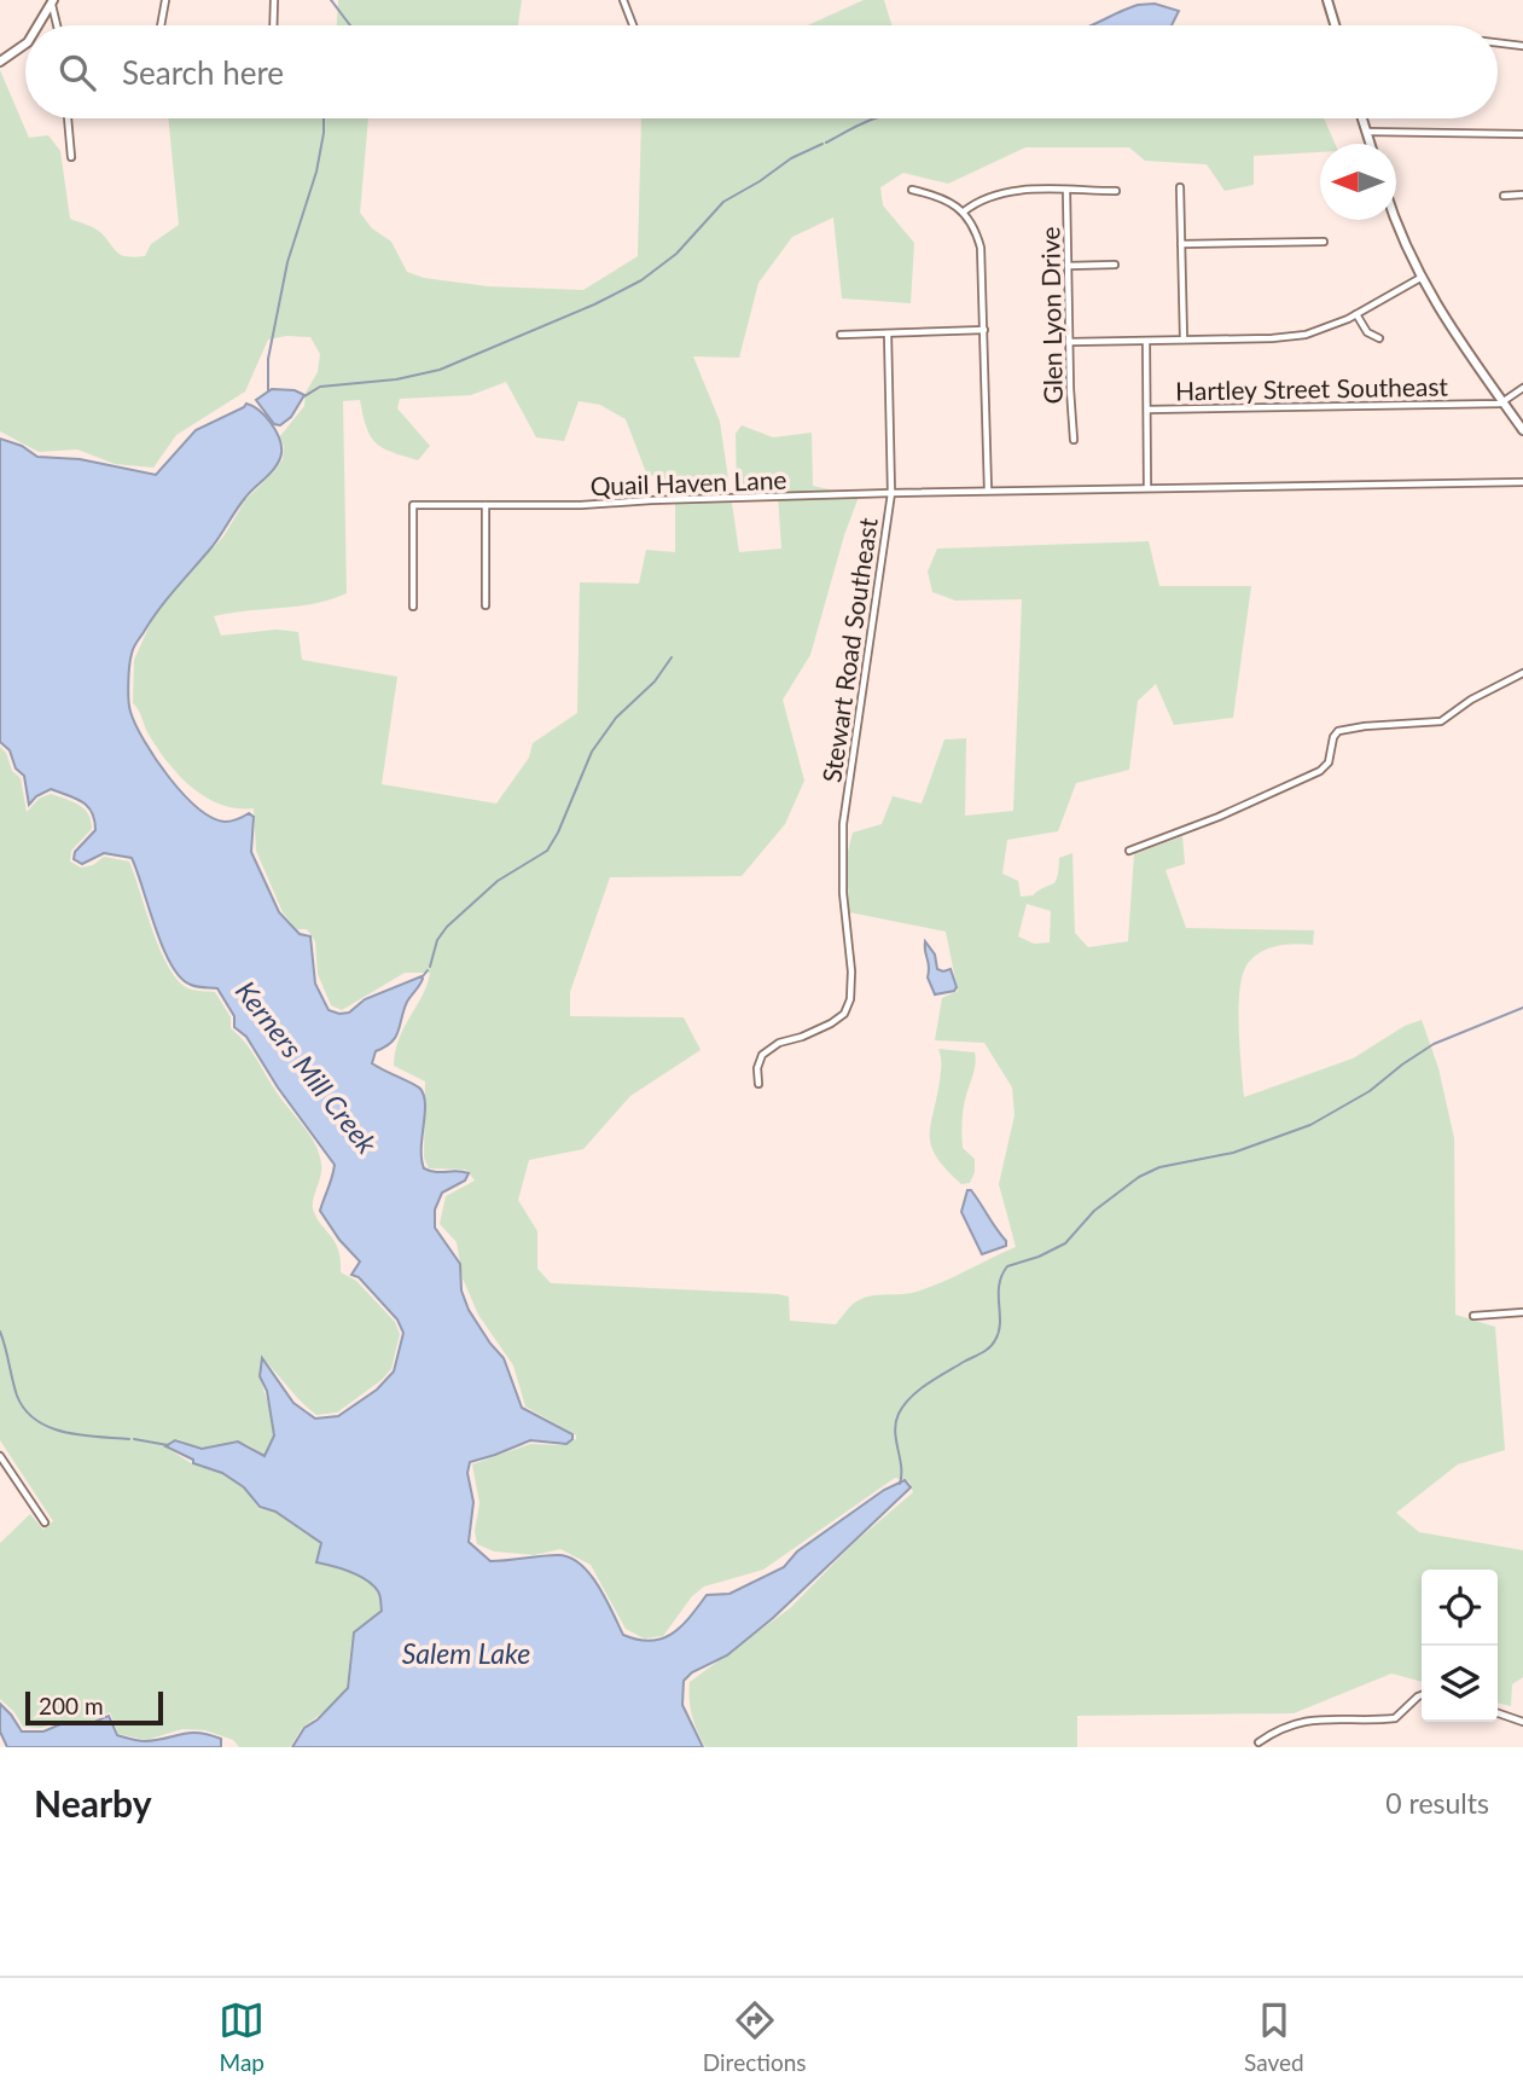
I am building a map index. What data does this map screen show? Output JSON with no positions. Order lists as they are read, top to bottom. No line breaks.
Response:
{"streets":{"street":["Glen Lyon Drive","Hartley Street Southeast","Quail Haven Lane","Stewart Road Southeast"]},"crossings":[["Hartley Street Southeast","Stewart Road Southeast"],["Quail Haven Lane","Stewart Road Southeast"]],"water":["Kerners Mill Creek","Salem Lake"],"scale_bar":"200 m","north":"left","page":{"search":"Search here","scale":"200 m","heading":["Nearby","0 results"],"nav":["Map","Directions","Saved"]}}
